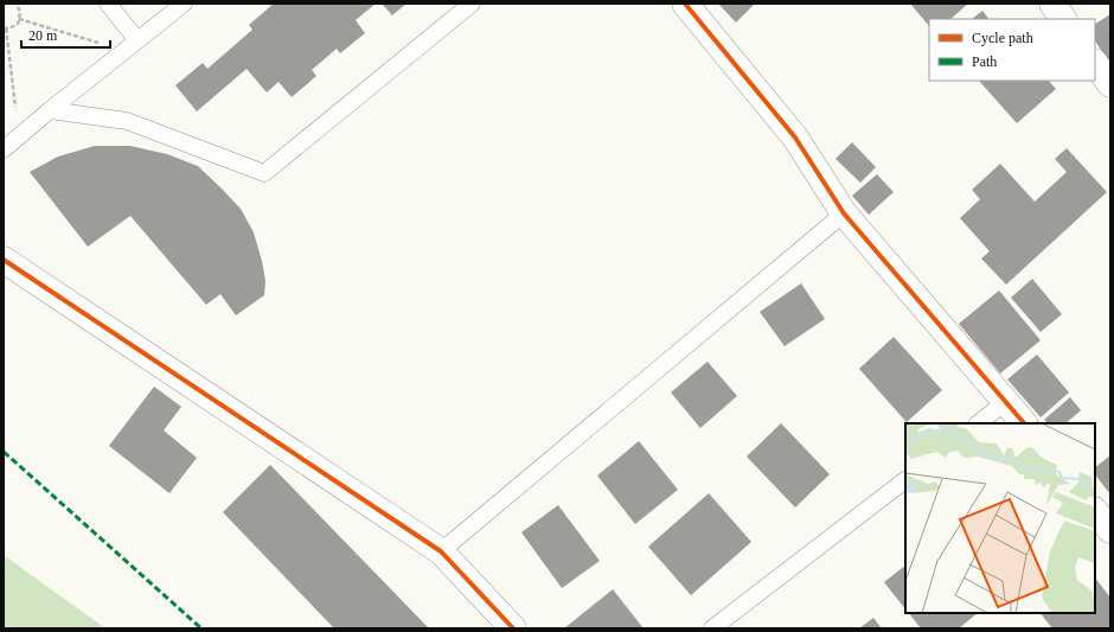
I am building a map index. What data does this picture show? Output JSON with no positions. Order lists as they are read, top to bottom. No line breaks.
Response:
{"legend":["Cycle path","Path"],"scale_bar":"20 m"}
